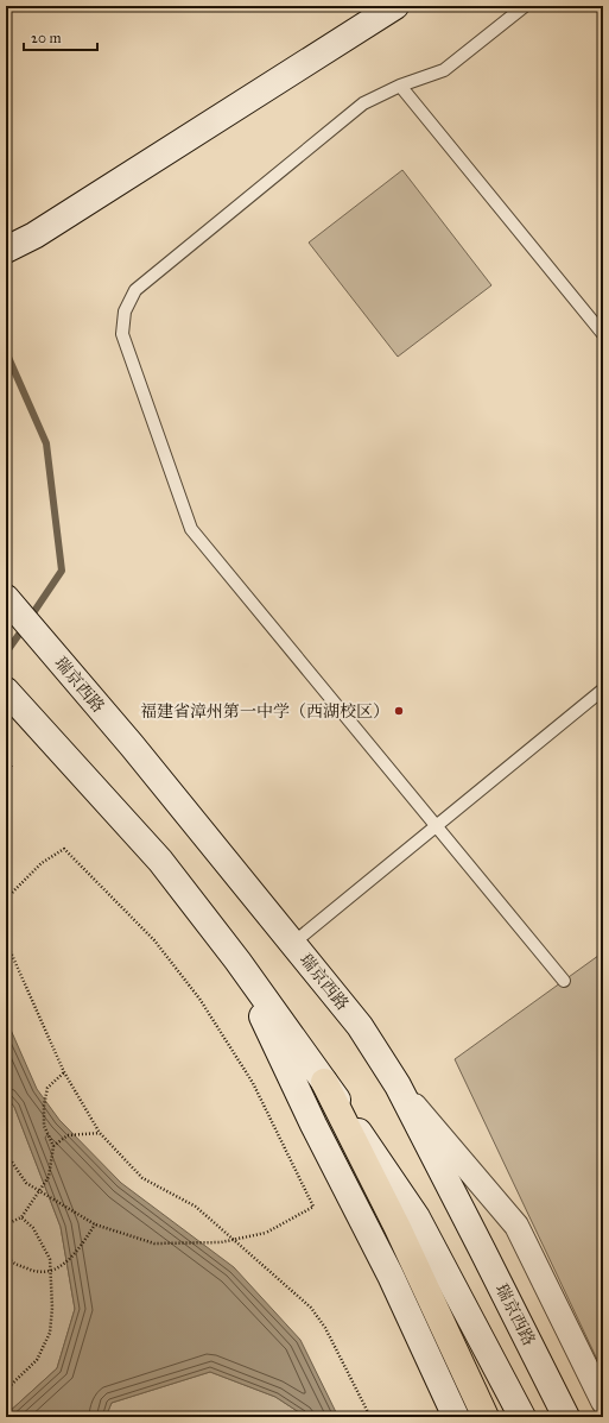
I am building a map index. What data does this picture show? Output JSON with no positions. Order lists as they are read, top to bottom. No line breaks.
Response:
{"streets":{"street":["瑞京西路"]},"places":["福建省漳州第一中学（西湖校区）"],"scale_bar":"20 m"}
